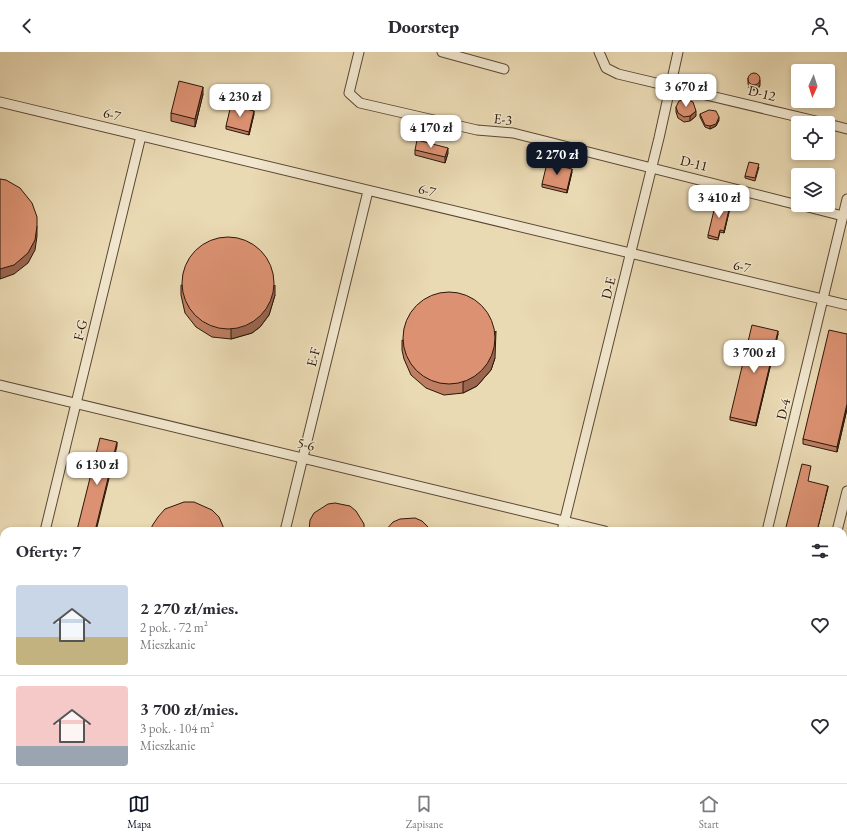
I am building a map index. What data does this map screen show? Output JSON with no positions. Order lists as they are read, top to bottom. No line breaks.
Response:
{"streets":{"lane":["D-12","6-7","E-3","D-11","D-E","F-G","E-F","D-4","5-6"]},"crossings":[["D-12","D-E"],["6-7","D-E"],["6-7","F-G"],["6-7","E-F"],["6-7","D-4"],["E-3","D-11"],["E-3","D-E"],["D-11","D-E"],["D-11","D-4"],["D-E","5-6"],["F-G","5-6"],["E-F","5-6"]],"north":"bottom","page":{"header":"Doorstep","price":["3 670 zł","4 230 zł","4 170 zł","2 270 zł","3 410 zł","3 700 zł","6 130 zł"],"heading":"Oferty: 7","list":[{"name":"2 270 zł/mies.","note":"2 pok. · 72 m² · Mieszkanie"},{"name":"3 700 zł/mies.","note":"3 pok. · 104 m² · Mieszkanie"}],"tabs":["Mapa","Zapisane","Start"]}}
